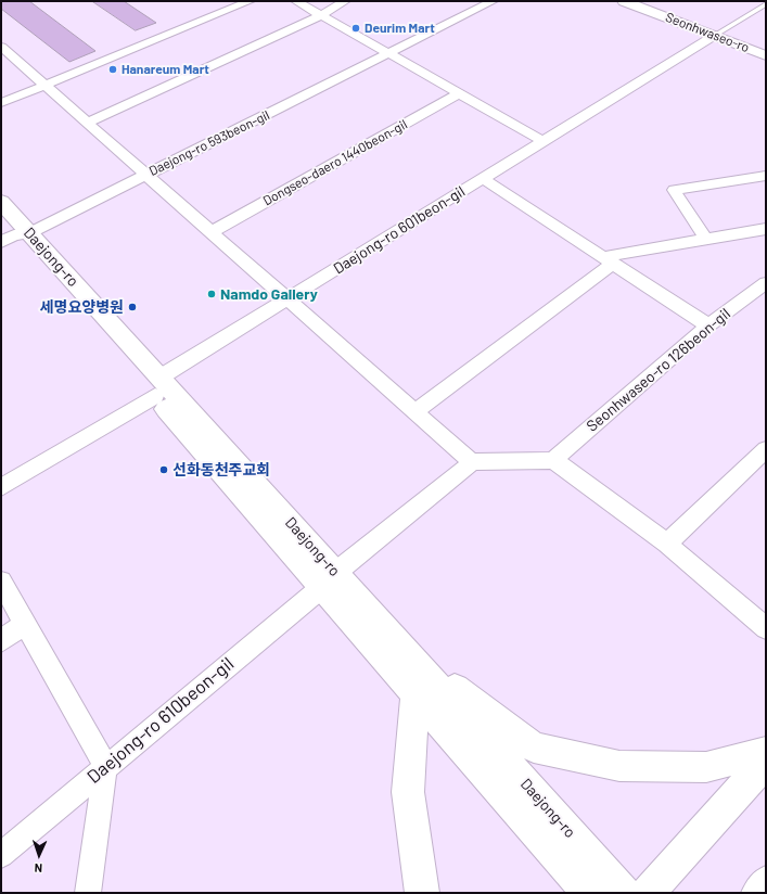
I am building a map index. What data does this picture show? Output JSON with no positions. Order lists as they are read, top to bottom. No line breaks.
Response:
{"streets":{"main road":["Daejong-ro"],"street":["Seonhwaseo-ro","Daejong-ro 593beon-gil","Dongseo-daero 1440beon-gil","Daejong-ro 601beon-gil","Seonhwaseo-ro 126beon-gil","Daejong-ro 610beon-gil"]},"crossings":[["Seonhwaseo-ro","Daejong-ro 601beon-gil"],["Daejong-ro 593beon-gil","Daejong-ro"],["Daejong-ro 601beon-gil","Daejong-ro"],["Daejong-ro 601beon-gil","Seonhwaseo-ro 126beon-gil"],["Daejong-ro","Daejong-ro 610beon-gil"]],"places":["Deurim Mart","Hanareum Mart","Namdo Gallery","세명요양병원","선화동천주교회"],"north":"bottom"}
